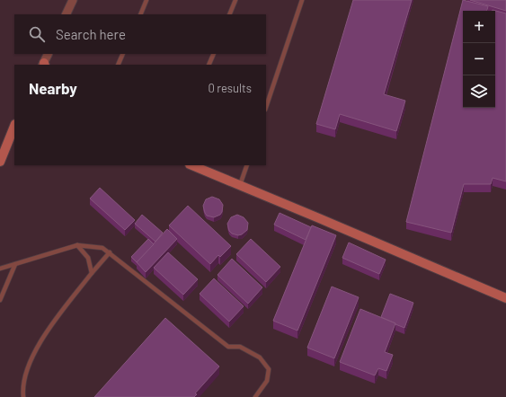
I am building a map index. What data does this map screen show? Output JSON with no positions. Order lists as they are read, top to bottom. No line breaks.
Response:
{"page":{"map_buttons":["+","−"],"search":"Search here","heading":["Nearby","0 results"]}}
